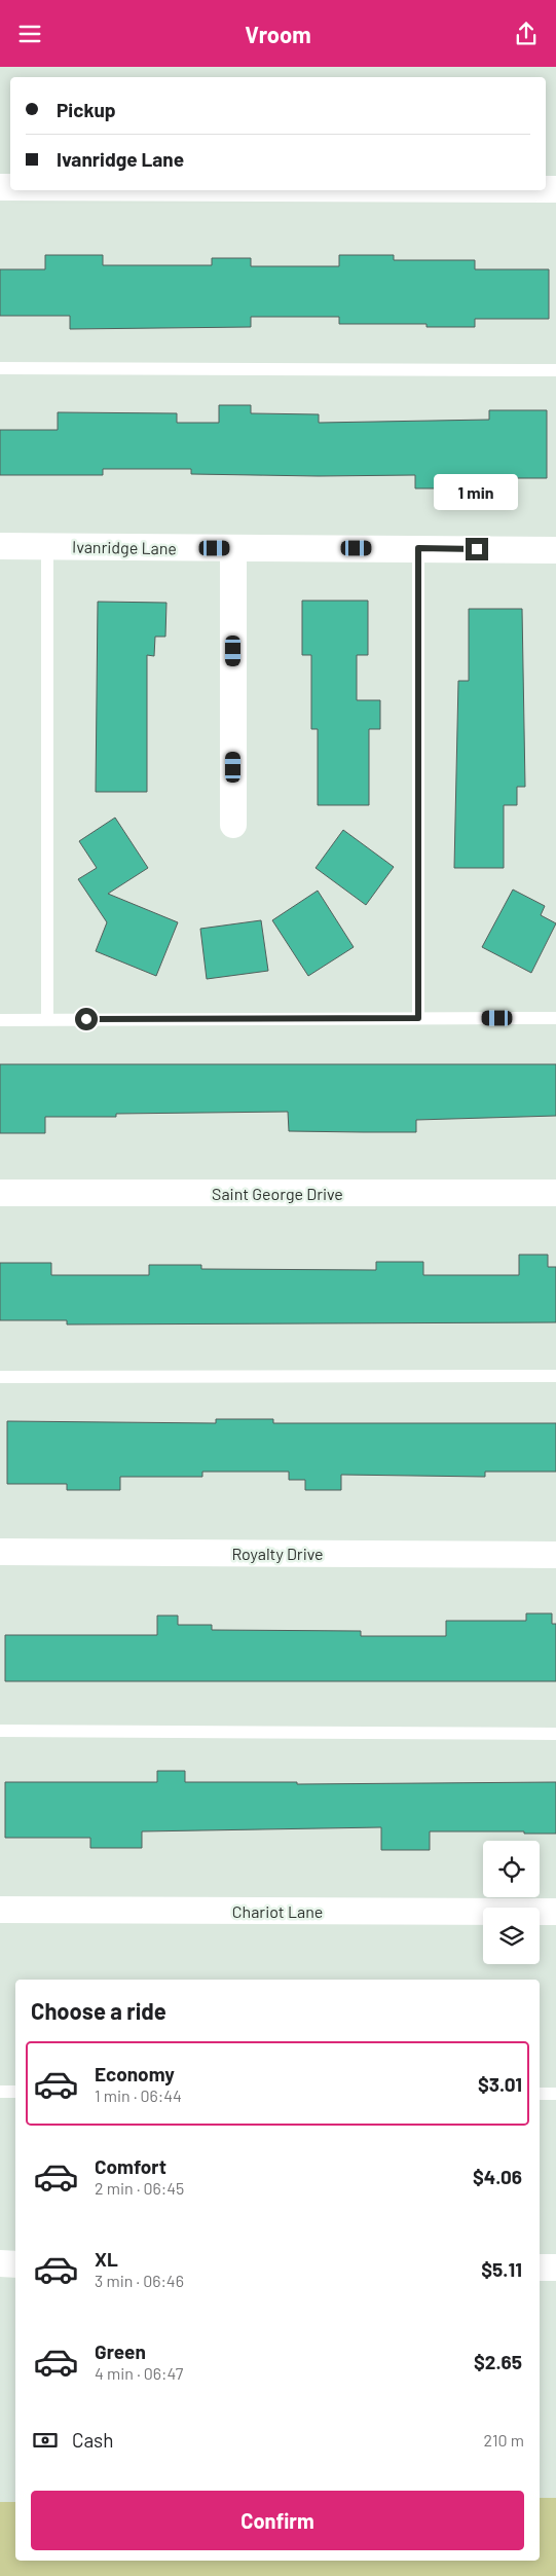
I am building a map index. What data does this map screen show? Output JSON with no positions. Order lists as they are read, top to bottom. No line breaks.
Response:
{"streets":{"street":["Ivanridge Lane","Saint George Drive","Royalty Drive","Chariot Lane"]},"page":{"header":"Vroom","banner":["Pickup","Ivanridge Lane"],"bubble":"1 min","heading":"Choose a ride","list":[{"name":"Economy","note":"1 min · 06:44","value":"$3.01"},{"name":"Comfort","note":"2 min · 06:45","value":"$4.06"},{"name":"XL","note":"3 min · 06:46","value":"$5.11"},{"name":"Green","note":"4 min · 06:47","value":"$2.65"}],"pay":["Cash","210 m"],"buttons":"Confirm"}}
